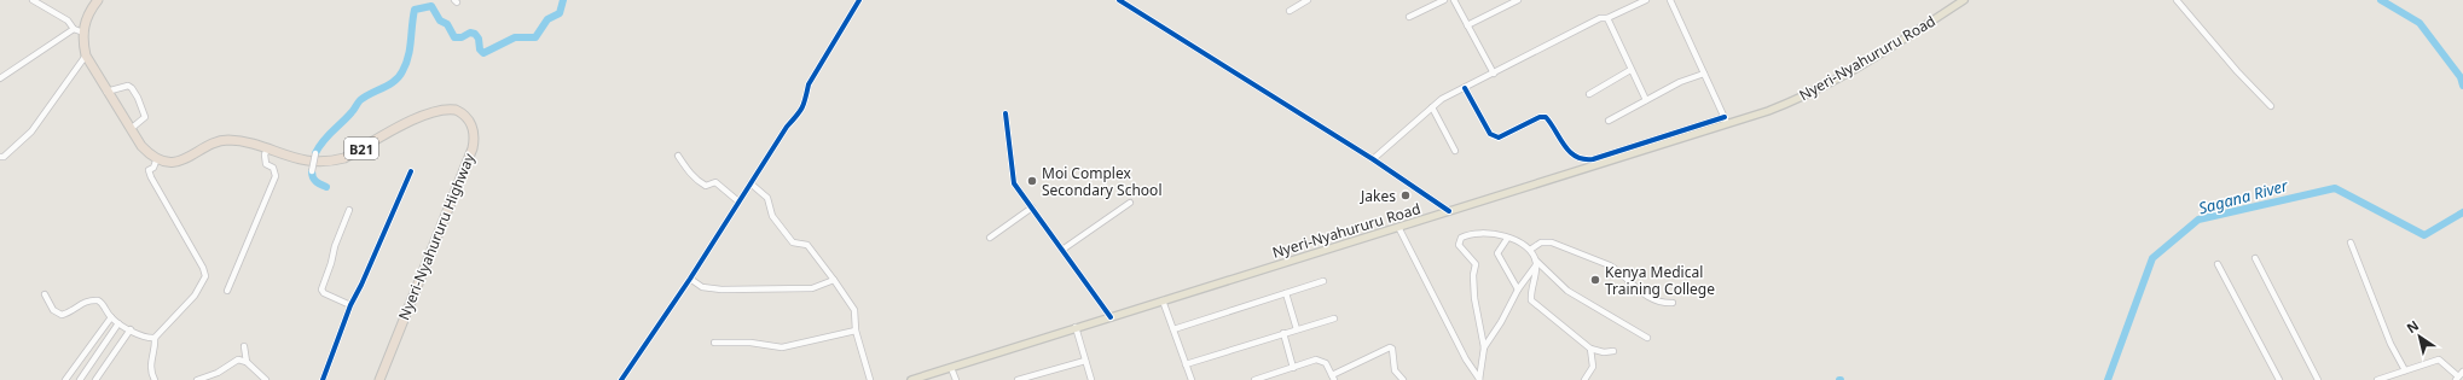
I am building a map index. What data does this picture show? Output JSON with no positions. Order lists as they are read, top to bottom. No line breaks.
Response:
{"streets":{"highway":["B21","Nyeri-Nyahururu Highway"],"main road":["Nyeri-Nyahururu Road"]},"water":["Sagana River"],"places":["Moi Complex Secondary School","Jakes","Kenya Medical Training College"],"north":"top left"}
